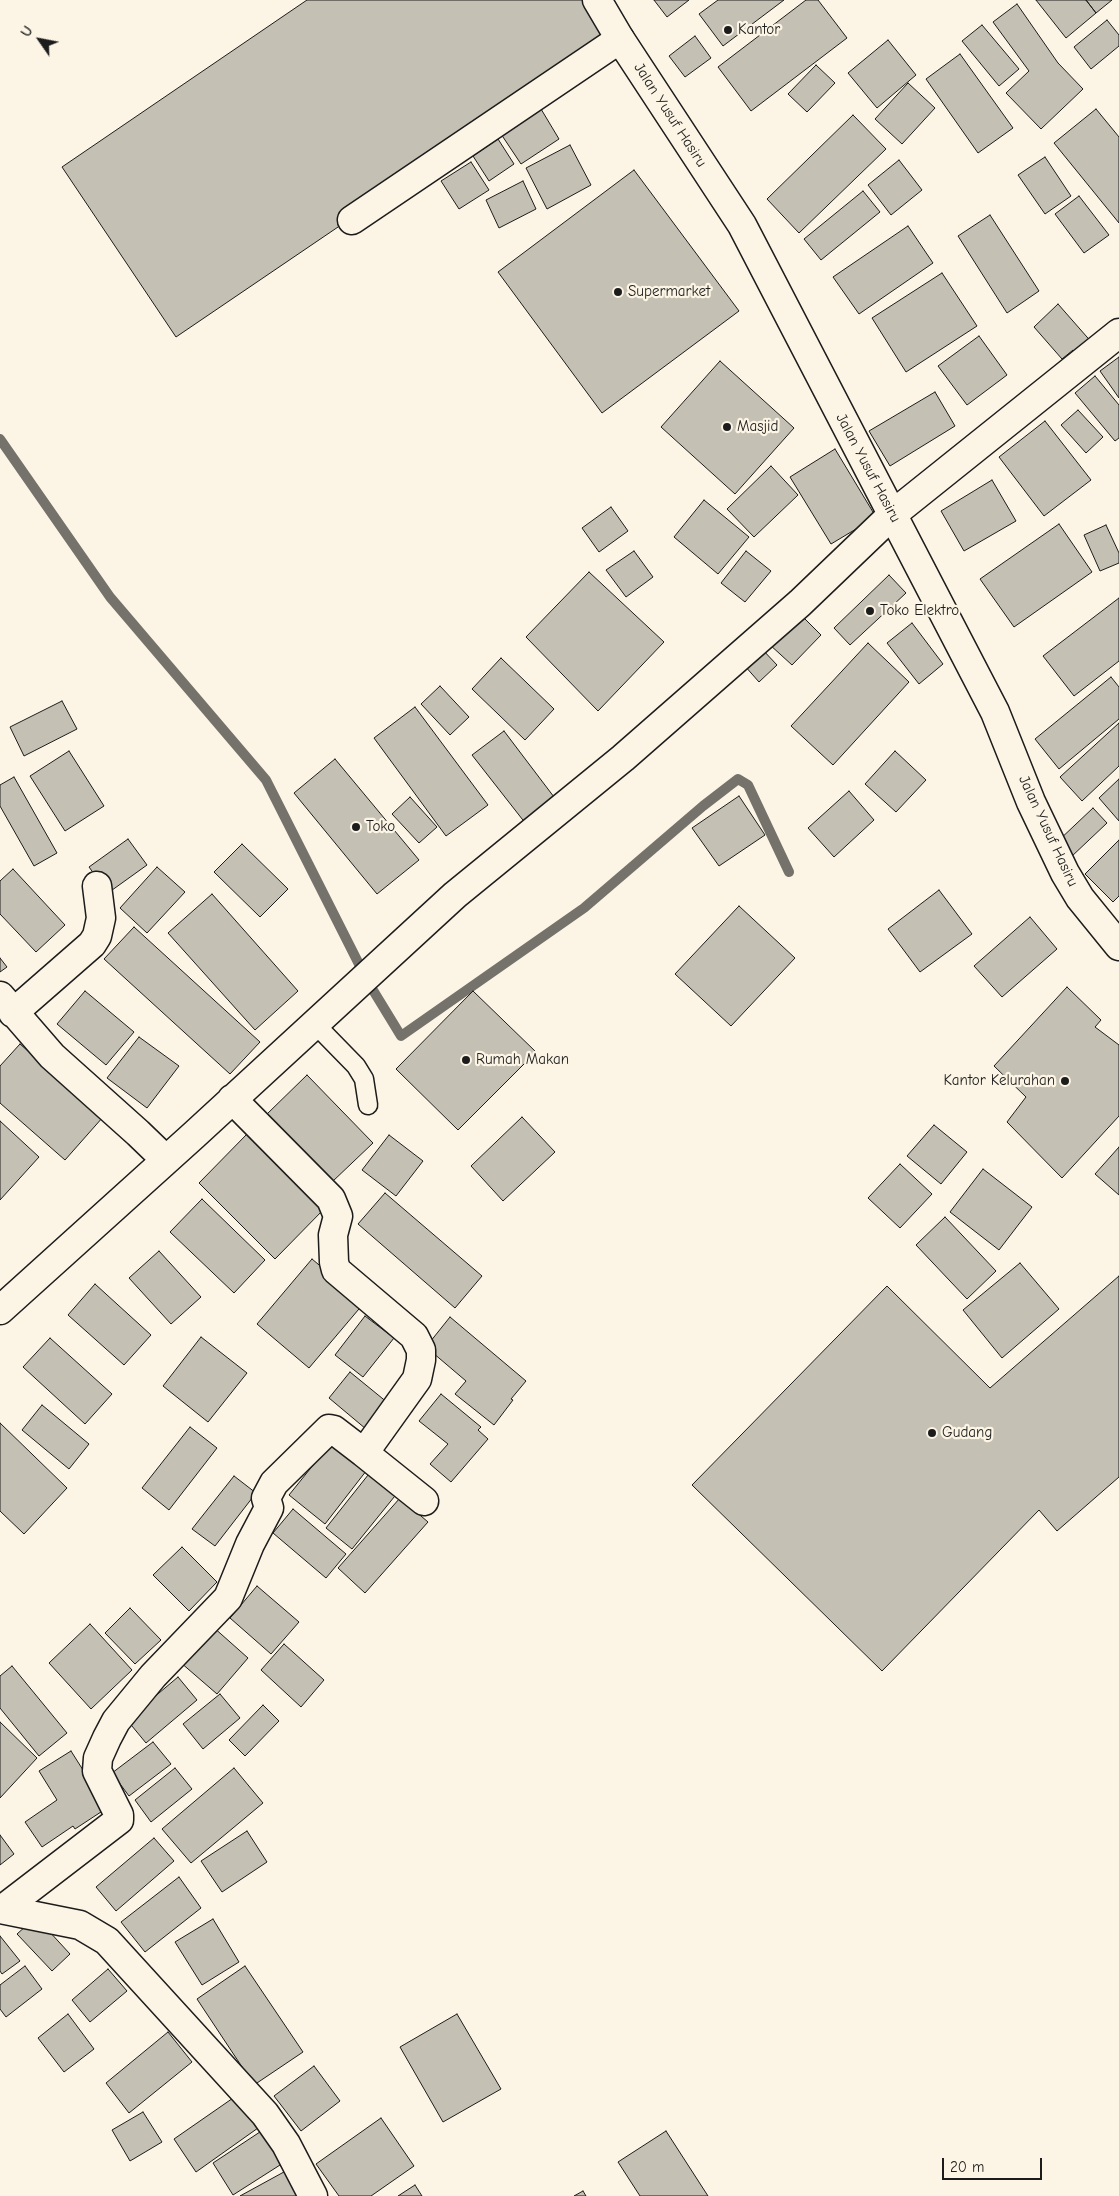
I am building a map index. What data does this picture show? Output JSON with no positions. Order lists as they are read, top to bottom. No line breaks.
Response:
{"streets":{"street":["Jalan Yusuf Hasiru"]},"places":["Kantor","Supermarket","Masjid","Toko Elektro","Toko","Rumah Makan","Kantor Kelurahan","Gudang"],"scale_bar":"20 m","north":"top left"}
